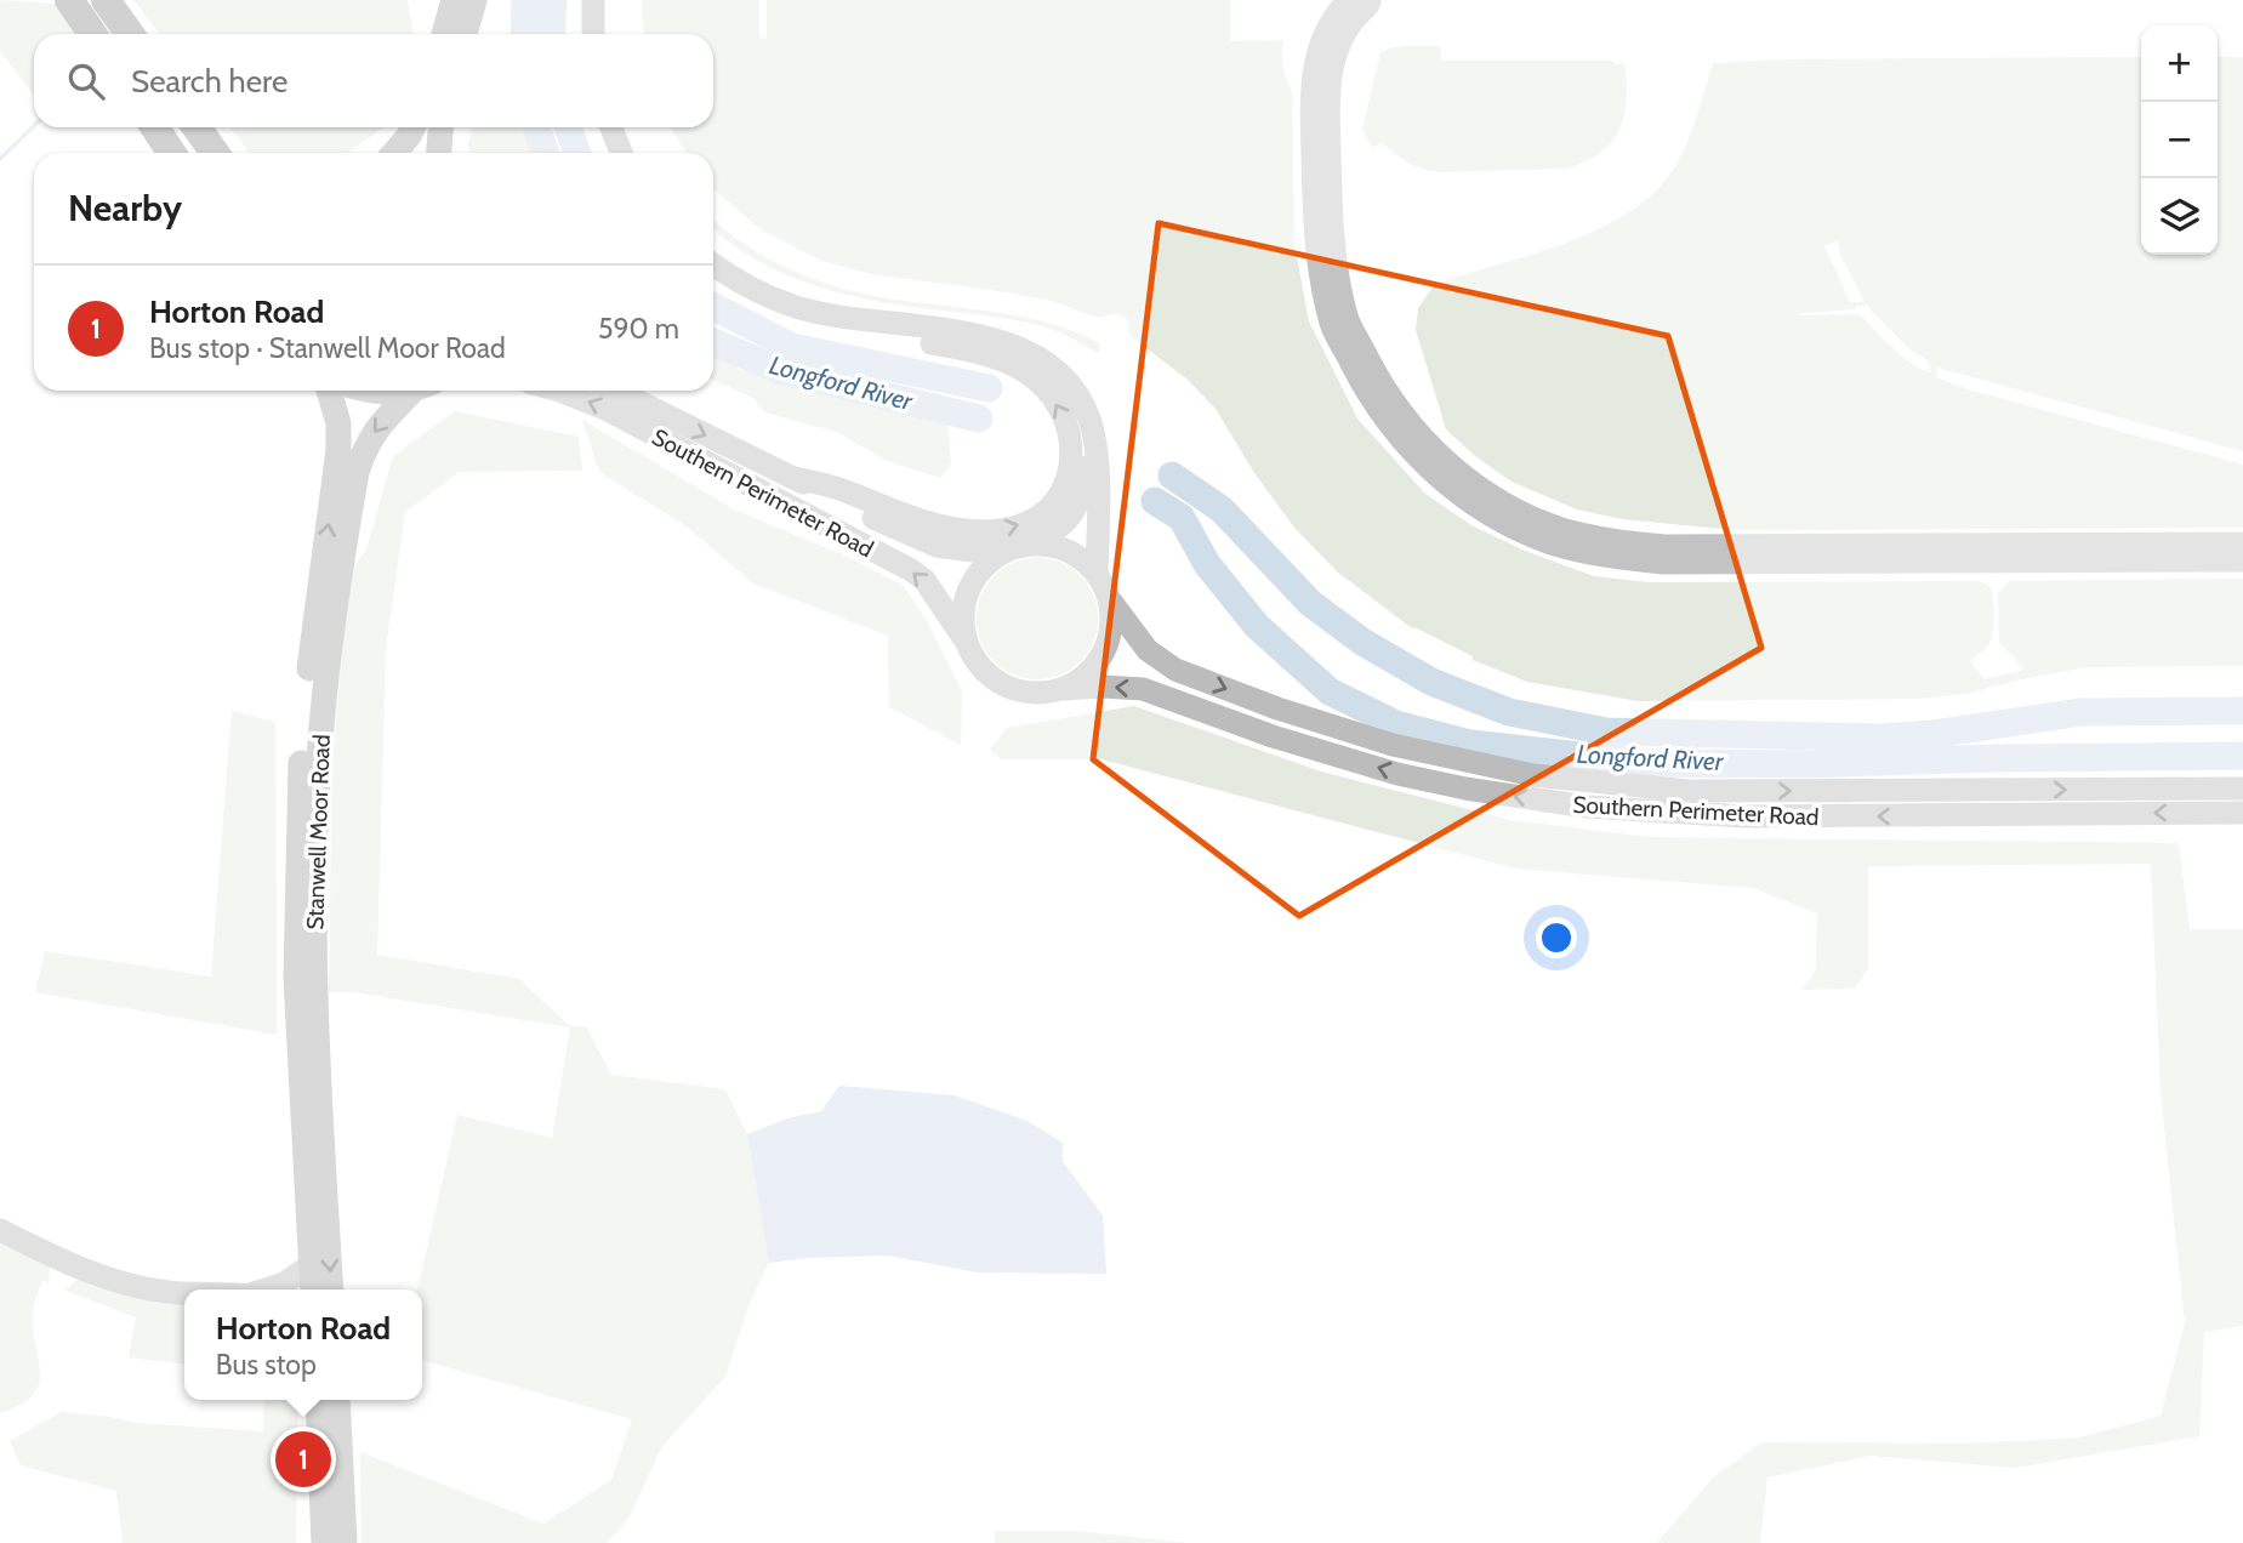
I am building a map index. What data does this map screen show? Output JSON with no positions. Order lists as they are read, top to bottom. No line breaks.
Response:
{"streets":{"main road":["Stanwell Moor Road"],"street":["Southern Perimeter Road"]},"water":["Longford River"],"page":{"map_buttons":["+","−"],"search":"Search here","heading":"Nearby","list":[{"mark":"1","name":"Horton Road","note":"Bus stop · Stanwell Moor Road","value":"590 m"}],"popup":["Horton Road","Bus stop"],"pins":"1"}}
